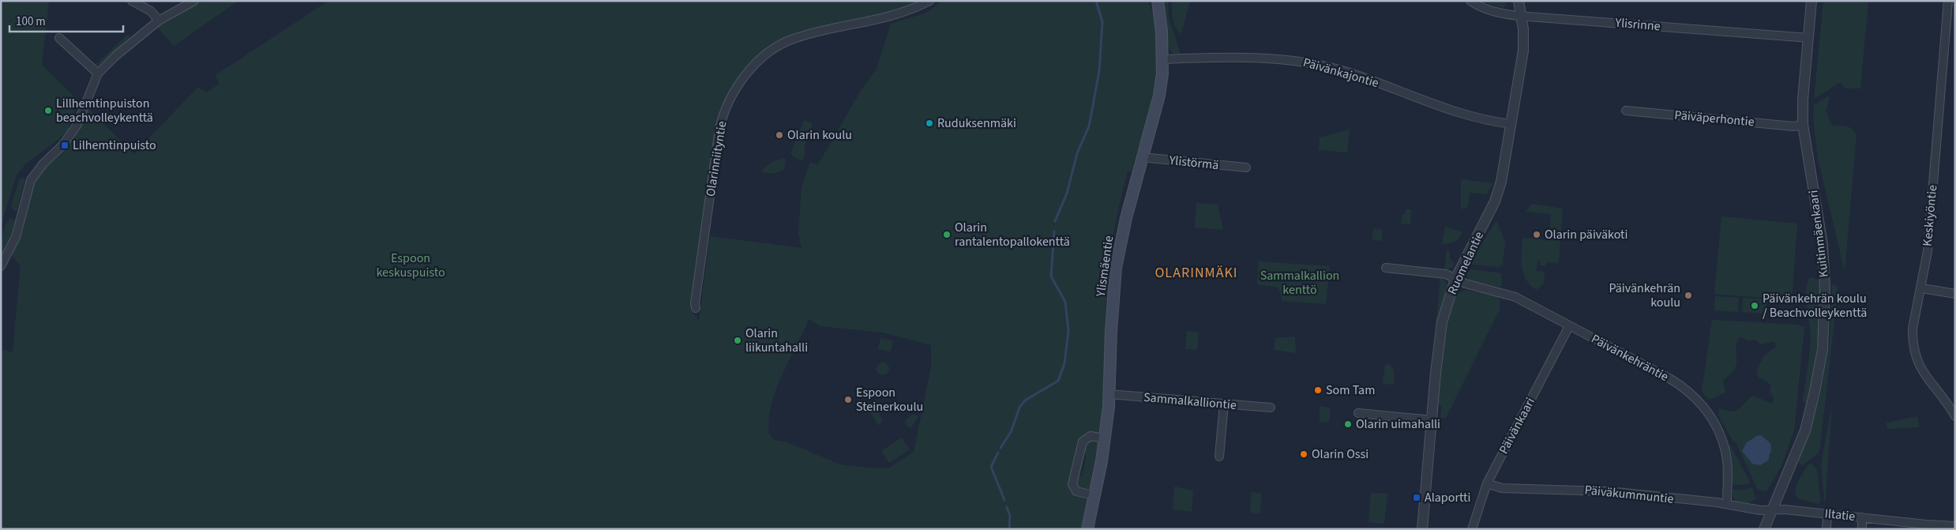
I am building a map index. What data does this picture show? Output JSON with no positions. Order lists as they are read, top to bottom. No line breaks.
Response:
{"streets":{"main road":["Ylismäentie"],"street":["Ylisrinne","Päivänkajontie","Päiväperhontie","Olarinniityntie","Ylistörmä","Keskiyöntie","Kuitinmäenkaari","Ruomelantie","Päivänkehräntie","Sammalkalliontie","Päivänkaari","Päiväkummuntie","Iltatie"]},"crossings":[["Ylisrinne","Kuitinmäenkaari"],["Ylisrinne","Ruomelantie"],["Päivänkajontie","Ruomelantie"],["Päivänkajontie","Ylismäentie"],["Päiväperhontie","Kuitinmäenkaari"],["Ylistörmä","Ylismäentie"],["Kuitinmäenkaari","Päiväkummuntie"],["Kuitinmäenkaari","Iltatie"],["Ruomelantie","Päivänkehräntie"],["Ylismäentie","Sammalkalliontie"],["Päivänkehräntie","Päivänkaari"],["Päivänkehräntie","Päiväkummuntie"],["Päivänkaari","Päiväkummuntie"],["Päiväkummuntie","Iltatie"]],"districts":["OLARINMÄKI"],"parks":["Espoon keskuspuisto","Sammalkallion kenttö"],"places":{"other":["Lillhemtinpuiston beachvolleykenttä","Ruduksenmäki","Olarin koulu","Olarin rantalentopallokenttä","Olarin päiväkoti","Päivänkehrän koulu","Päivänkehrän koulu / Beachvolleykenttä","Olarin liikuntahalli","Som Tam","Espoon Steinerkoulu","Olarin uimahalli","Olarin Ossi"],"transit":["Lilhemtinpuisto","Alaportti"]},"scale_bar":"100 m"}
